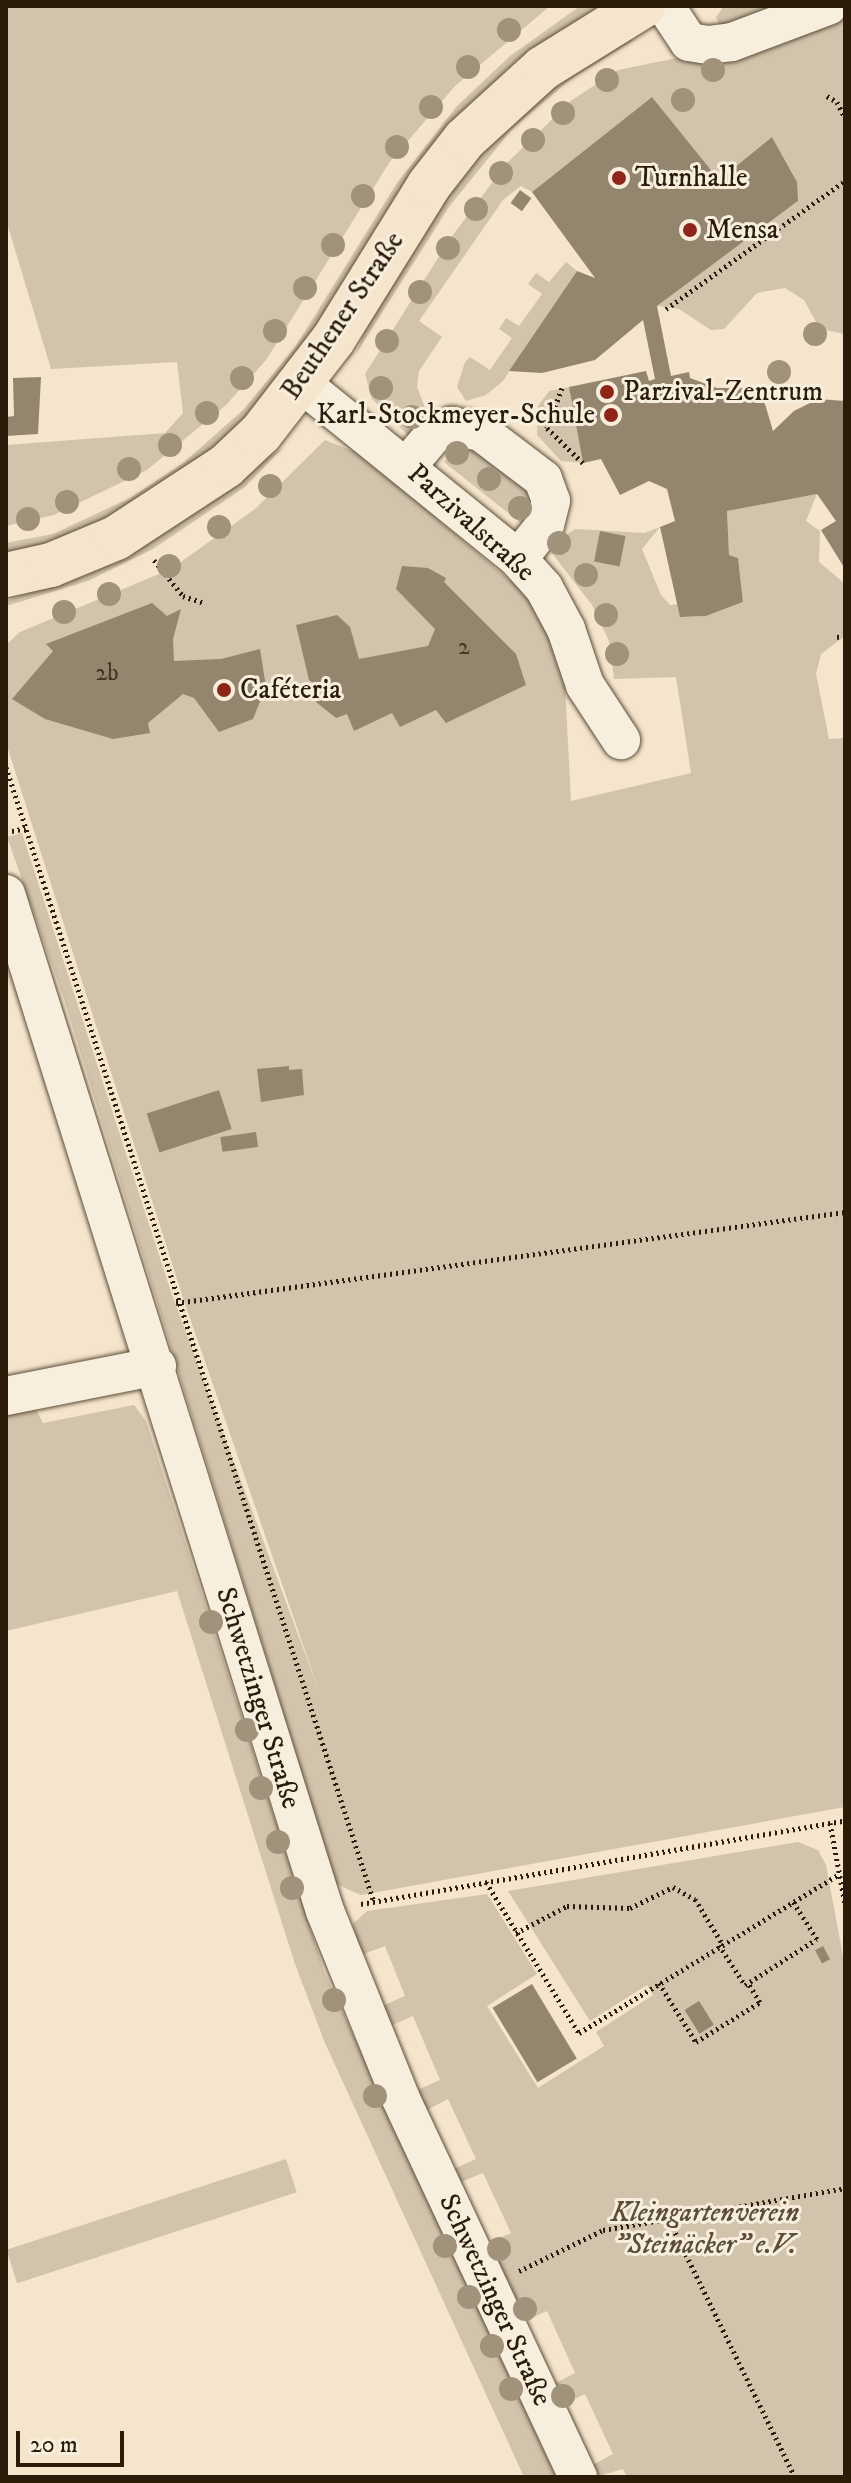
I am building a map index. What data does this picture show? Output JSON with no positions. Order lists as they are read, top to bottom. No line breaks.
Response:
{"streets":{"main road":["Beuthener Straße"],"street":["Parzivalstraße","Schwetzinger Straße"]},"crossings":[["Beuthener Straße","Parzivalstraße"]],"parks":["Kleingartenverein \"Steinäcker\" e.V."],"places":["Turnhalle","Mensa","Parzival-Zentrum","Karl-Stockmeyer-Schule","Caféteria"],"house_numbers":["2","2b"],"scale_bar":"20 m"}
